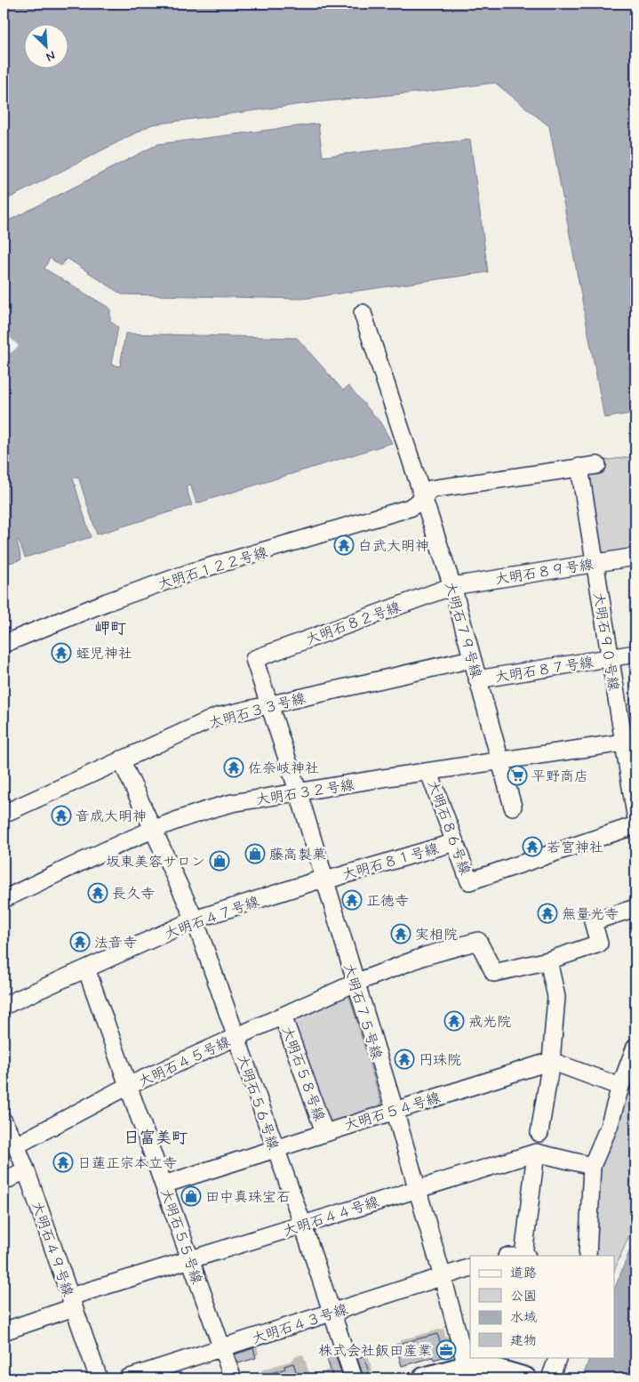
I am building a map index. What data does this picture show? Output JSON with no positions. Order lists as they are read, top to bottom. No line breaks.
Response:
{"streets":{"street":["大明石１２２号線","大明石８９号線","大明石８２号線","大明石７９号線","大明石９０号線","大明石８７号線","大明石３３号線","大明石３２号線","大明石８６号線","大明石８１号線","大明石４７号線","大明石７５号線","大明石４５号線","大明石５８号線","大明石５６号線","大明石５４号線","大明石４４号線","大明石５５号線","大明石４９号線","大明石４３号線"]},"crossings":[["大明石１２２号線","大明石７９号線"],["大明石１２２号線","大明石９０号線"],["大明石８９号線","大明石８２号線"],["大明石８９号線","大明石７９号線"],["大明石８９号線","大明石９０号線"],["大明石８２号線","大明石７９号線"],["大明石８２号線","大明石７５号線"],["大明石７９号線","大明石８７号線"],["大明石７９号線","大明石３３号線"],["大明石７９号線","大明石３２号線"],["大明石９０号線","大明石８７号線"],["大明石９０号線","大明石３２号線"],["大明石３３号線","大明石７５号線"],["大明石３３号線","大明石５６号線"],["大明石３２号線","大明石８６号線"],["大明石３２号線","大明石７５号線"],["大明石３２号線","大明石５６号線"],["大明石８６号線","大明石８１号線"],["大明石８１号線","大明石４７号線"],["大明石８１号線","大明石７５号線"],["大明石４７号線","大明石７５号線"],["大明石４７号線","大明石５６号線"],["大明石４７号線","大明石５５号線"],["大明石７５号線","大明石４５号線"],["大明石７５号線","大明石５４号線"],["大明石７５号線","大明石４４号線"],["大明石７５号線","大明石４３号線"],["大明石４５号線","大明石５８号線"],["大明石４５号線","大明石５６号線"],["大明石４５号線","大明石５５号線"],["大明石４５号線","大明石４９号線"],["大明石５８号線","大明石５４号線"],["大明石５６号線","大明石５４号線"],["大明石５６号線","大明石４４号線"],["大明石５６号線","大明石４３号線"],["大明石５４号線","大明石５５号線"],["大明石４４号線","大明石５５号線"],["大明石４４号線","大明石４９号線"],["大明石５５号線","大明石４３号線"]],"districts":["岬町","日富美町"],"places":{"temple":["白武大明神","蛭児神社","佐奈岐神社","音成大明神","若宮神社","長久寺","正徳寺","無量光寺","実相院","法音寺","戒光院","円珠院","日蓮正宗本立寺"],"supermarket":["平野商店"],"shop":["藤高製菓","坂東美容サロン","田中真珠宝石"],"office":["株式会社飯田産業"]},"legend":["道路","公園","水域","建物"],"north":"bottom right"}
